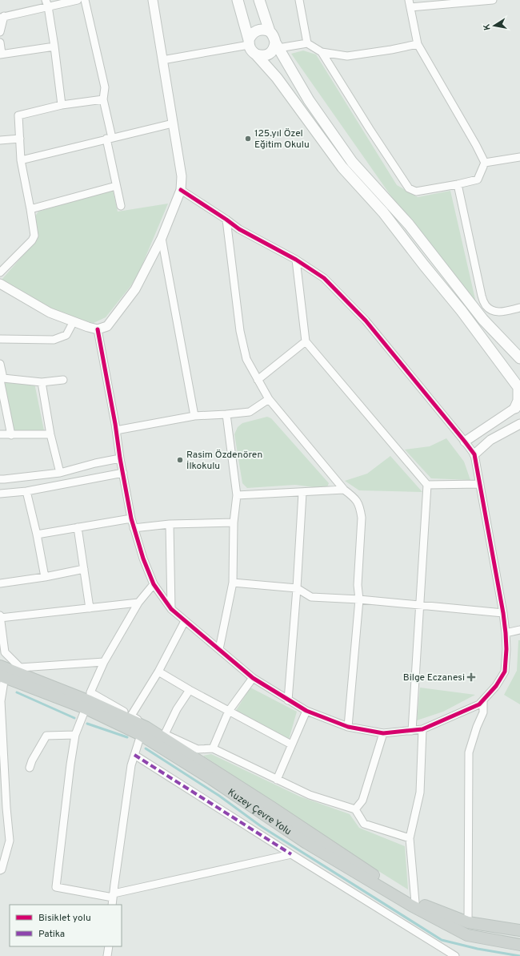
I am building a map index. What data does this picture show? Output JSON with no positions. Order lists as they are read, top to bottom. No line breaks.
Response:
{"streets":{"main road":["Kuzey Çevre Yolu"]},"places":{"other":["125.yıl Özel Eğitim Okulu","Rasim Özdenören İlkokulu"],"health":["Bilge Eczanesi"]},"legend":["Bisiklet yolu","Patika"],"north":"left"}
